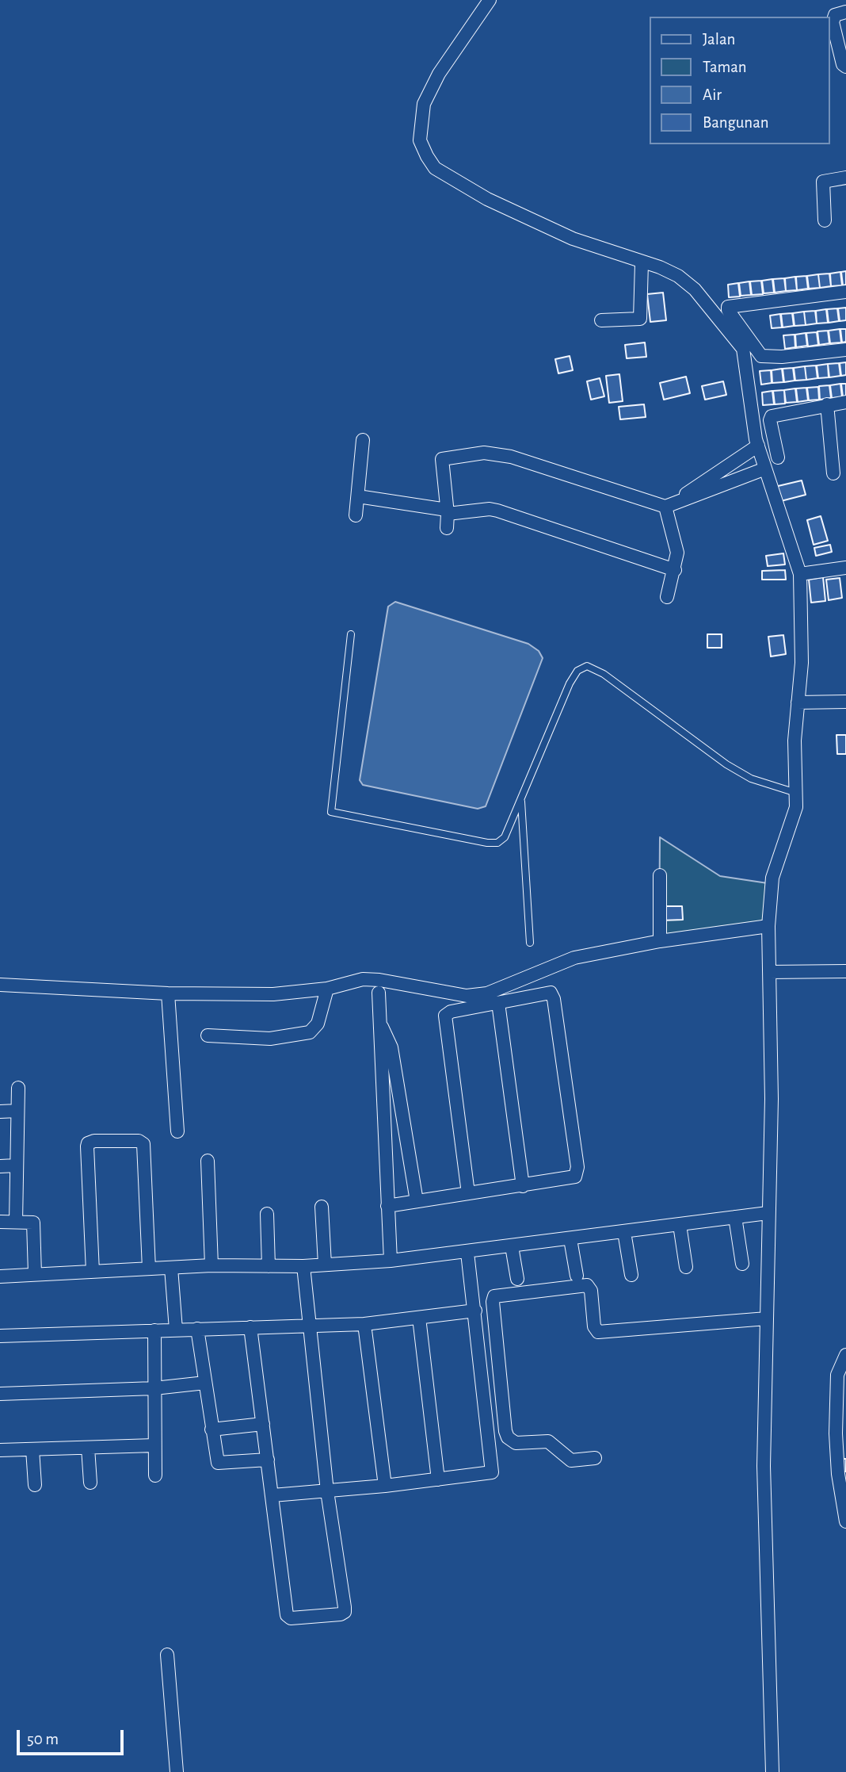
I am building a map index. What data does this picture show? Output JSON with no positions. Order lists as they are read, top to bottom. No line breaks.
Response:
{"legend":["Jalan","Taman","Air","Bangunan"],"scale_bar":"50 m"}
